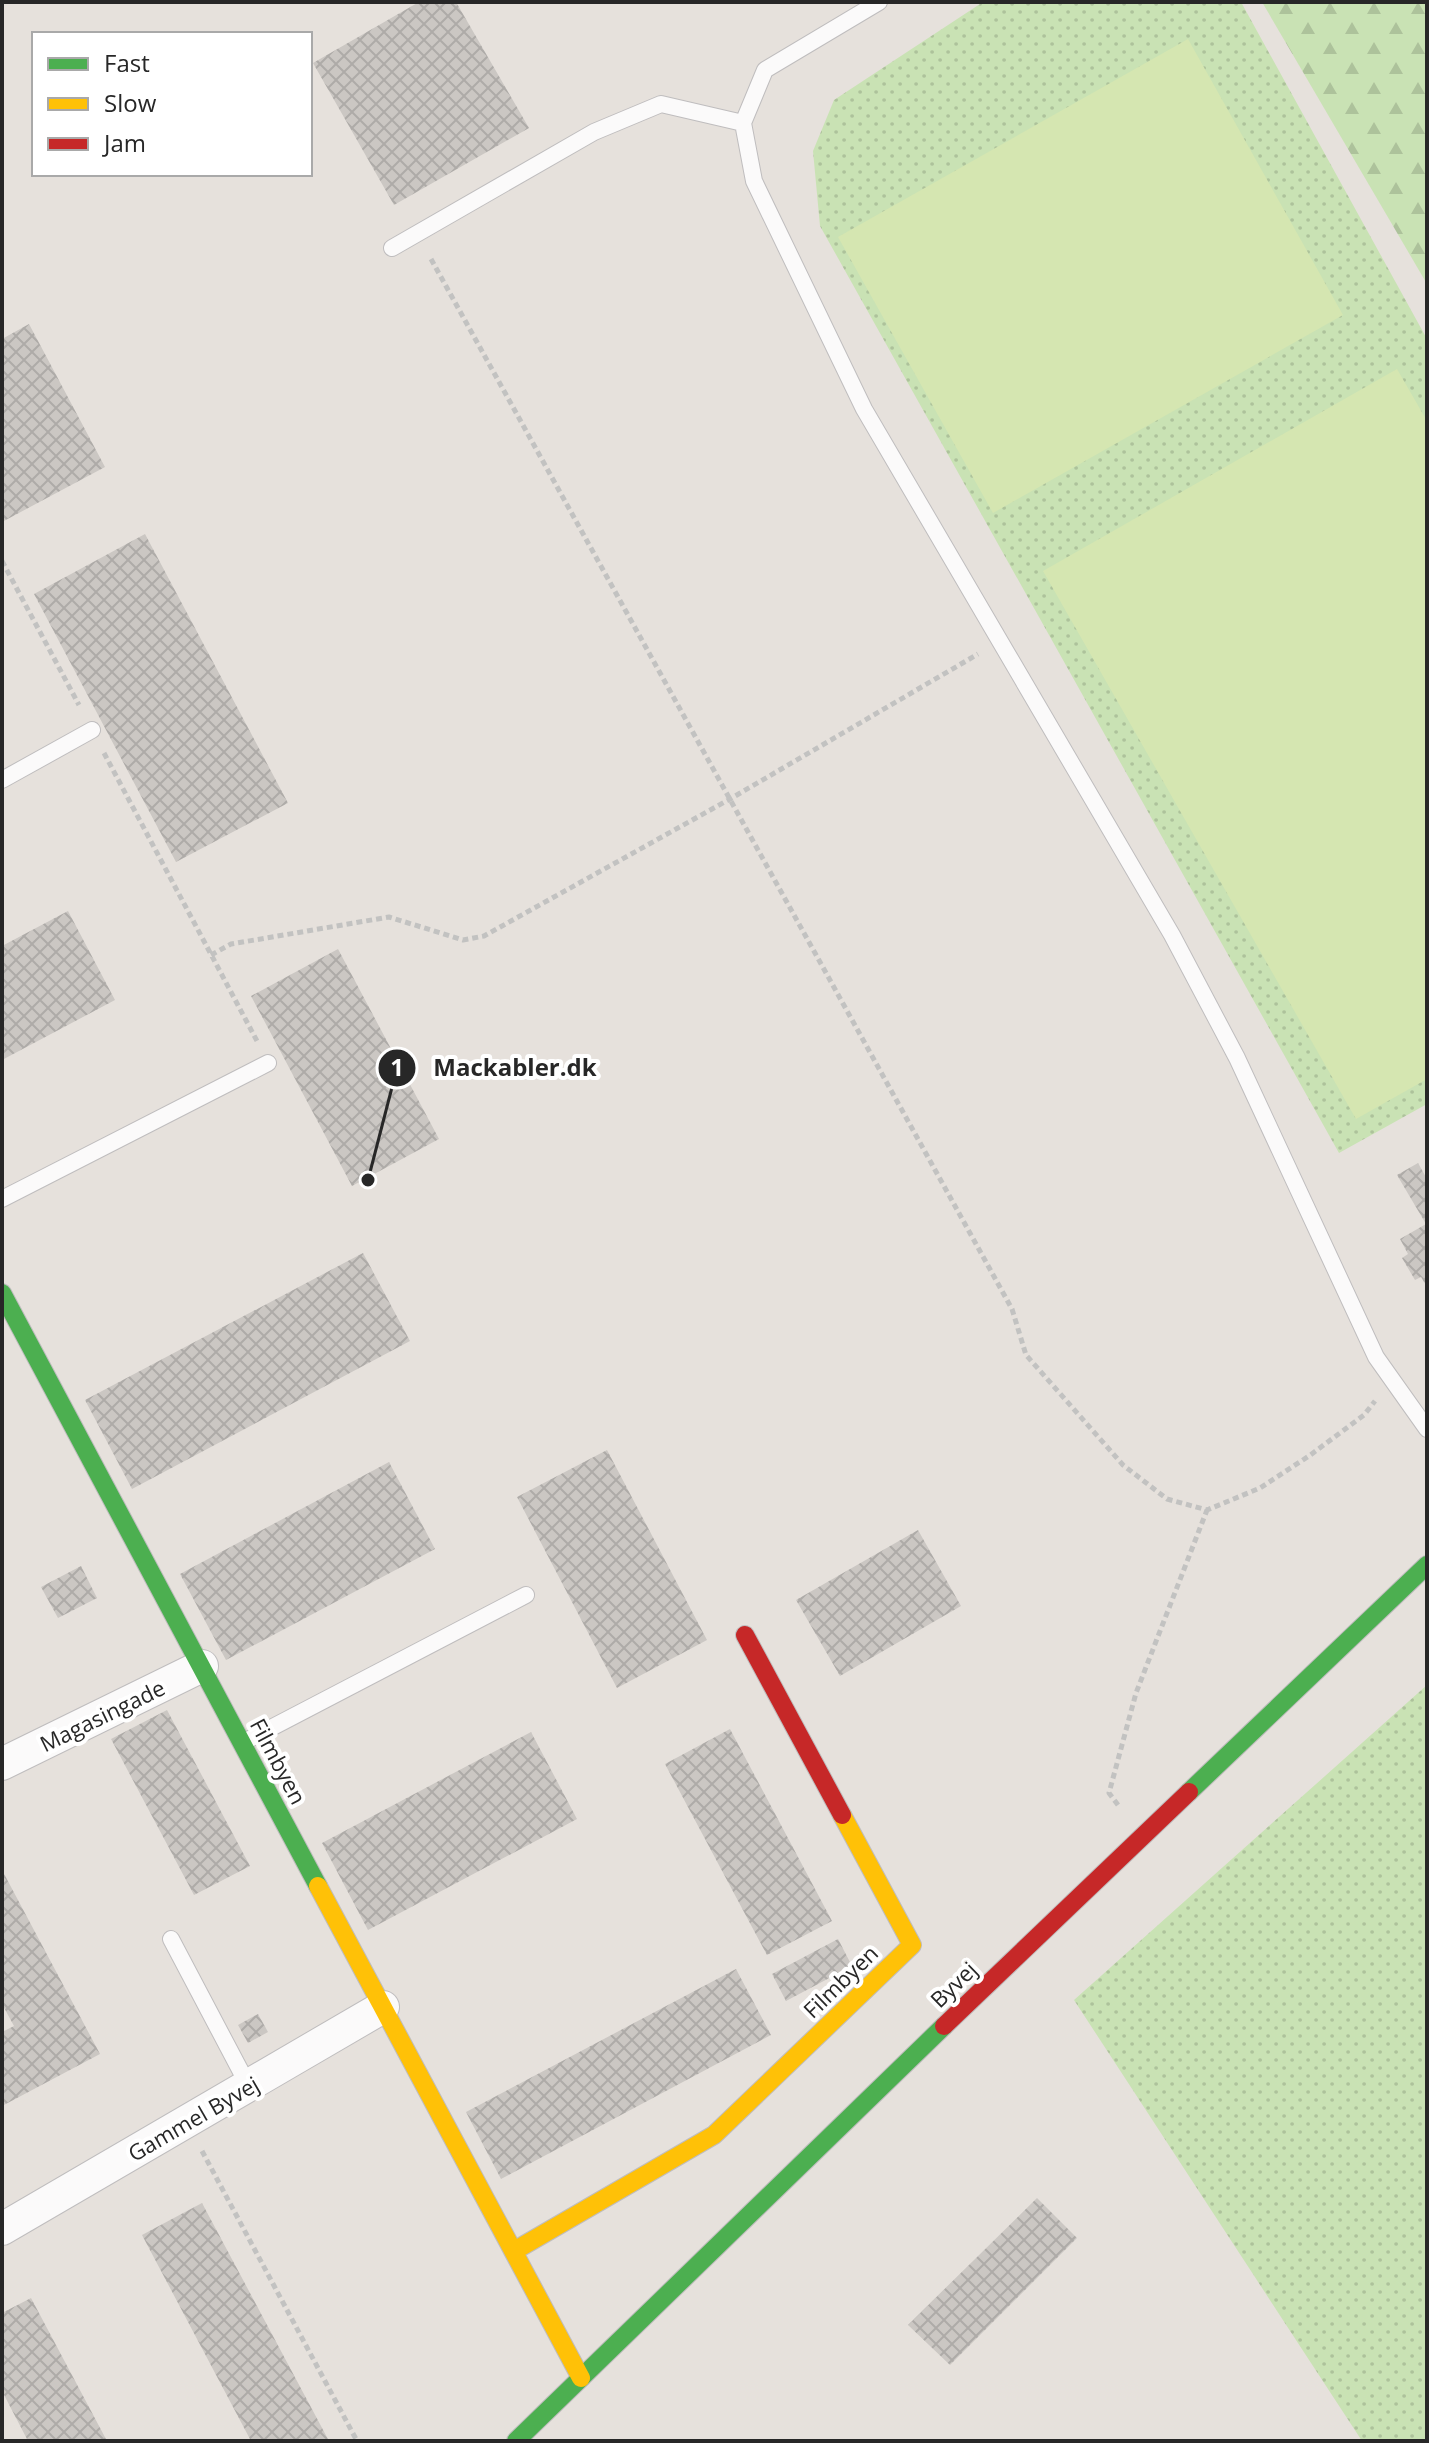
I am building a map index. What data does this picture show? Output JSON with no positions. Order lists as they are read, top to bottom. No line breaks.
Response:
{"streets":{"street":["Magasingade","Filmbyen","Byvej","Gammel Byvej"]},"crossings":[["Magasingade","Filmbyen"],["Filmbyen","Byvej"],["Filmbyen","Gammel Byvej"]],"places":["Mackabler.dk"],"legend":["Fast","Slow","Jam"]}
